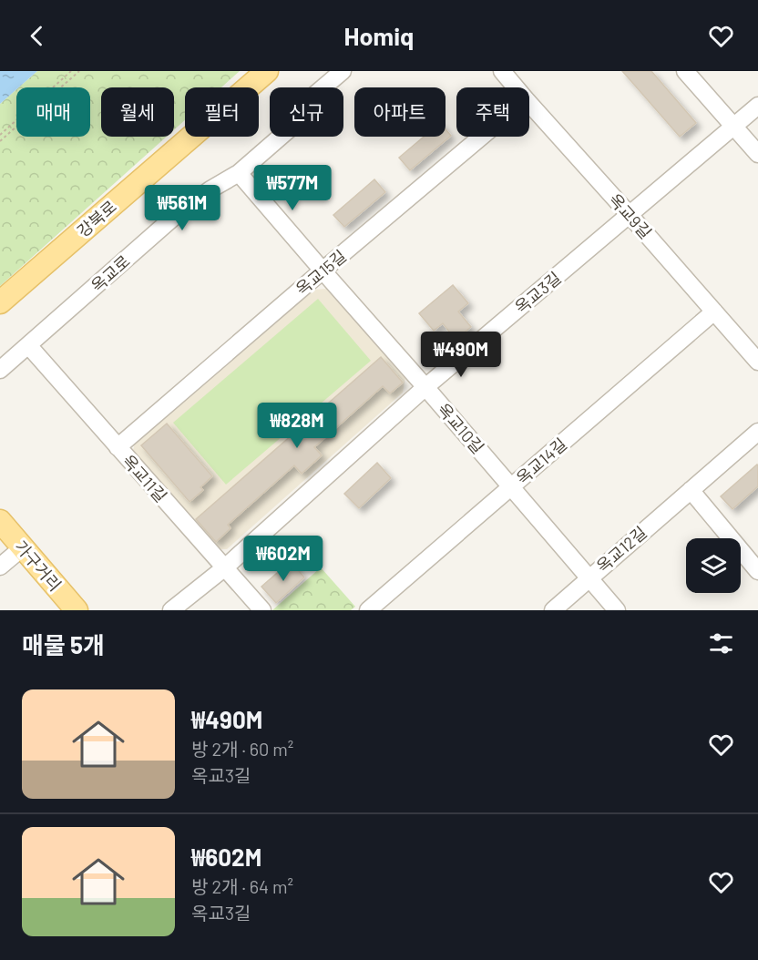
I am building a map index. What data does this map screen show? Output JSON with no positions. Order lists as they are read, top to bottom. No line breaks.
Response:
{"streets":{"main road":["강북로","가구거리"],"street":["옥교9길","옥교15길","옥교로","옥교3길","옥교10길","옥교14길","옥교11길","옥교12길"]},"crossings":[["옥교9길","옥교3길"],["옥교9길","옥교14길"],["옥교15길","옥교10길"],["옥교15길","옥교11길"],["옥교로","옥교10길"],["옥교로","옥교11길"],["옥교3길","옥교10길"],["옥교3길","옥교11길"],["옥교10길","옥교14길"],["옥교10길","옥교12길"]],"page":{"header":"Homiq","chip":["매매","월세","필터","신규","아파트","주택"],"price":["₩577M","₩561M","₩490M","₩828M","₩602M"],"heading":"매물 5개","list":[{"name":"₩490M","note":"방 2개 · 60 m² · 옥교3길"},{"name":"₩602M","note":"방 2개 · 64 m² · 옥교3길"}]}}
